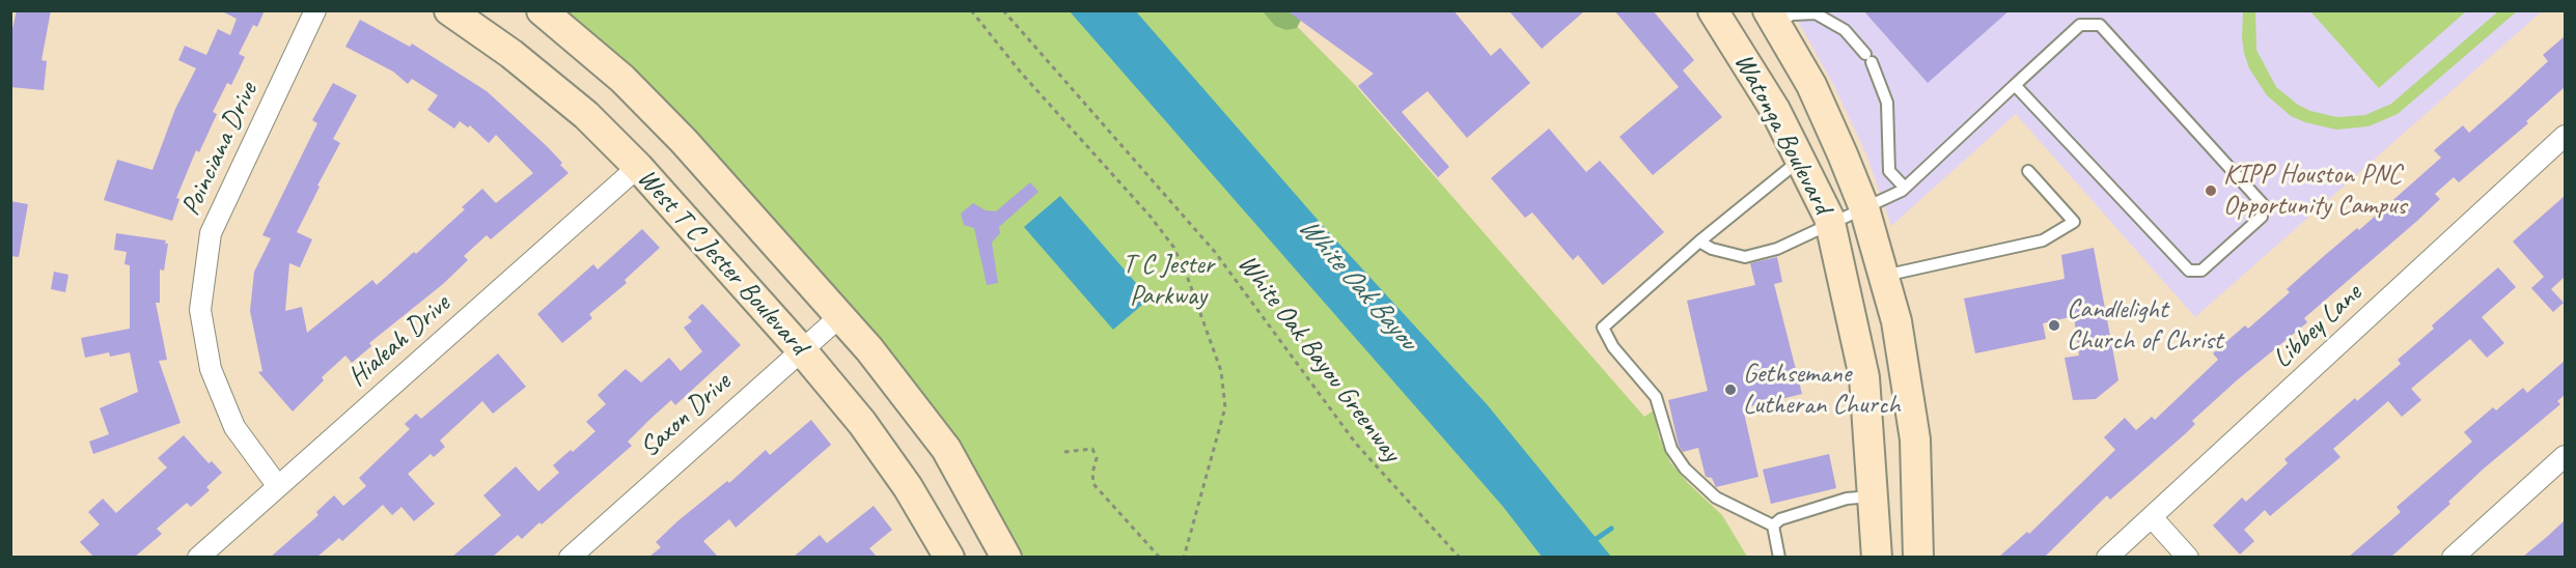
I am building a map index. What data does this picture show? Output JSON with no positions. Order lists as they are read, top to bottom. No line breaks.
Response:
{"streets":{"main road":["Watonga Boulevard","West T C Jester Boulevard"],"street":["Poinciana Drive","Libbey Lane","Hialeah Drive","Saxon Drive"],"path":["White Oak Bayou Greenway"]},"crossings":[["Poinciana Drive","Hialeah Drive"],["West T C Jester Boulevard","Hialeah Drive"],["West T C Jester Boulevard","Saxon Drive"]],"water":["White Oak Bayou"],"parks":["T C Jester Parkway"],"places":["KIPP Houston PNC Opportunity Campus","Candlelight Church of Christ","Gethsemane Lutheran Church"]}
